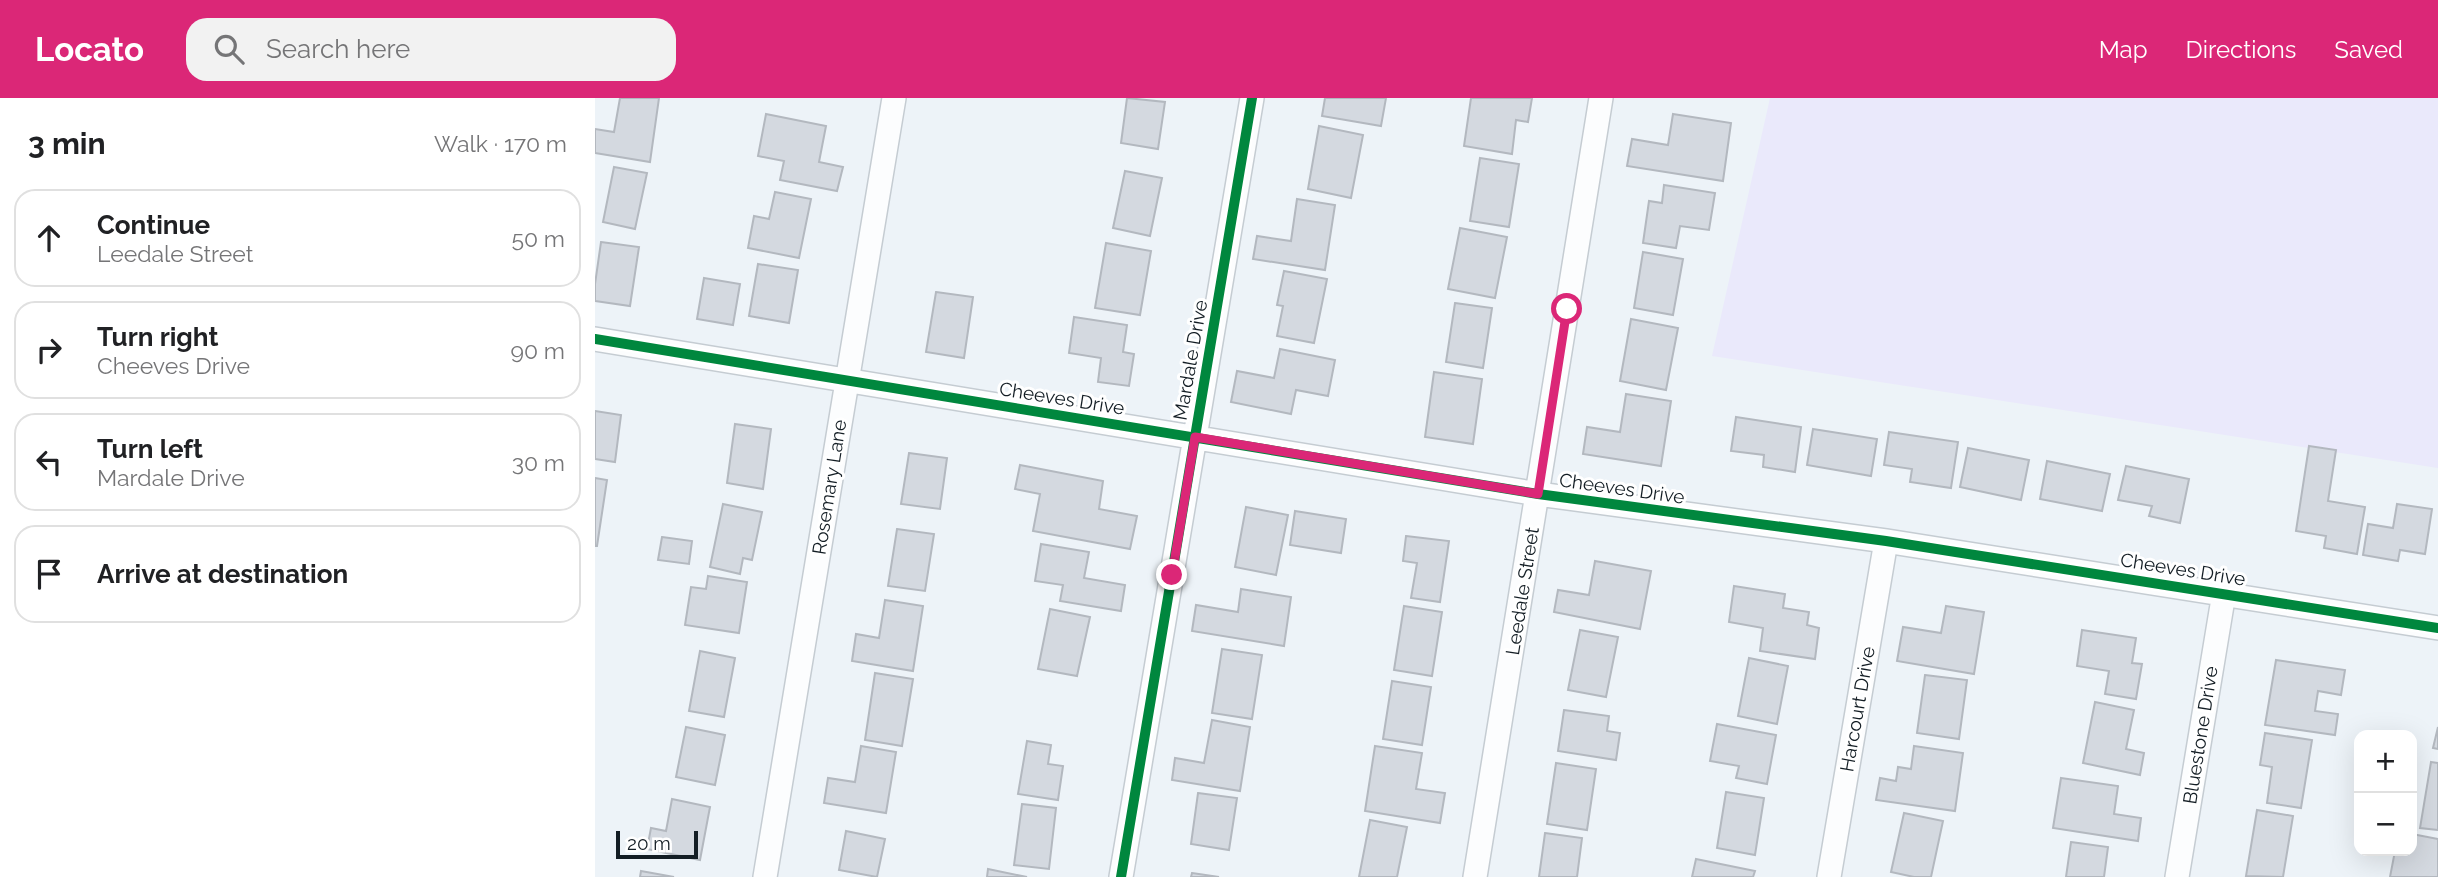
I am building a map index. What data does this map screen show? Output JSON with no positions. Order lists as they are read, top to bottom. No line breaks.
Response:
{"streets":{"street":["Mardale Drive","Cheeves Drive","Rosemary Lane","Leedale Street","Harcourt Drive","Bluestone Drive"]},"crossings":[["Mardale Drive","Cheeves Drive"],["Cheeves Drive","Rosemary Lane"],["Cheeves Drive","Leedale Street"],["Cheeves Drive","Harcourt Drive"],["Cheeves Drive","Bluestone Drive"]],"scale_bar":"20 m","page":{"header":"Locato","search":"Search here","nav":["Map","Directions","Saved"],"heading":["3 min","Walk · 170 m"],"list":[["Continue","Leedale Street","50 m"],["Turn right","Cheeves Drive","90 m"],["Turn left","Mardale Drive","30 m"],"Arrive at destination"],"map_buttons":["+","−"],"scale":"20 m"}}
